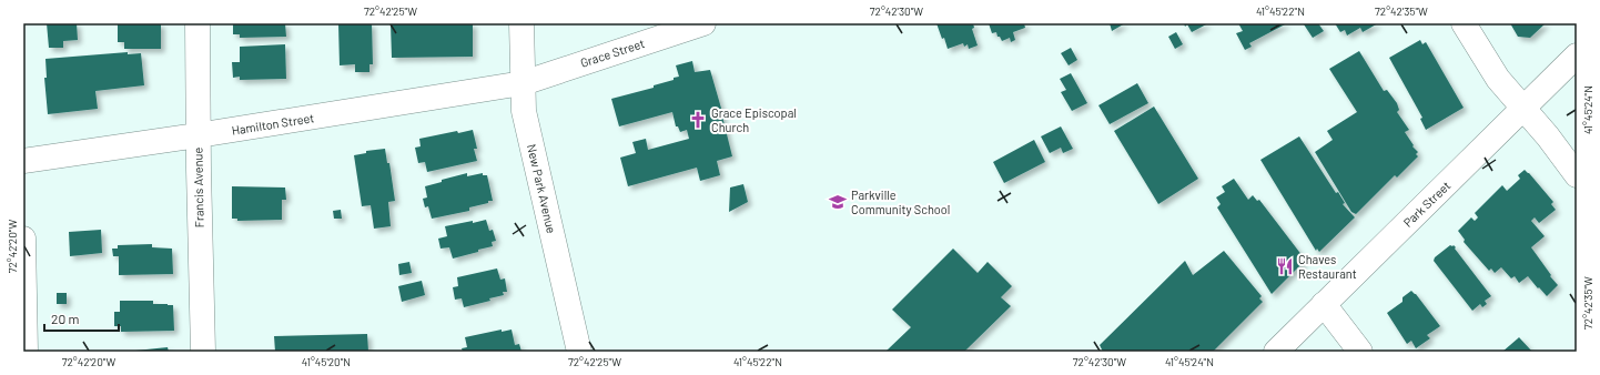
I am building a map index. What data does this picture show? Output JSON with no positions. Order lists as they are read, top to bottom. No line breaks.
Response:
{"streets":{"street":["Grace Street","Hamilton Street","Francis Avenue","New Park Avenue","Park Street"]},"crossings":[["Grace Street","Hamilton Street"],["Grace Street","New Park Avenue"],["Hamilton Street","Francis Avenue"],["Hamilton Street","New Park Avenue"]],"places":{"church":["Grace Episcopal Church"],"school or university":["Parkville Community School"],"restaurant":["Chaves Restaurant"]},"scale_bar":"20 m","coordinates":["72°42'25\"W","72°42'30\"W","41°45'22\"N","72°42'35\"W","41°45'24\"N","72°42'20\"W","41°45'20\"N"]}
